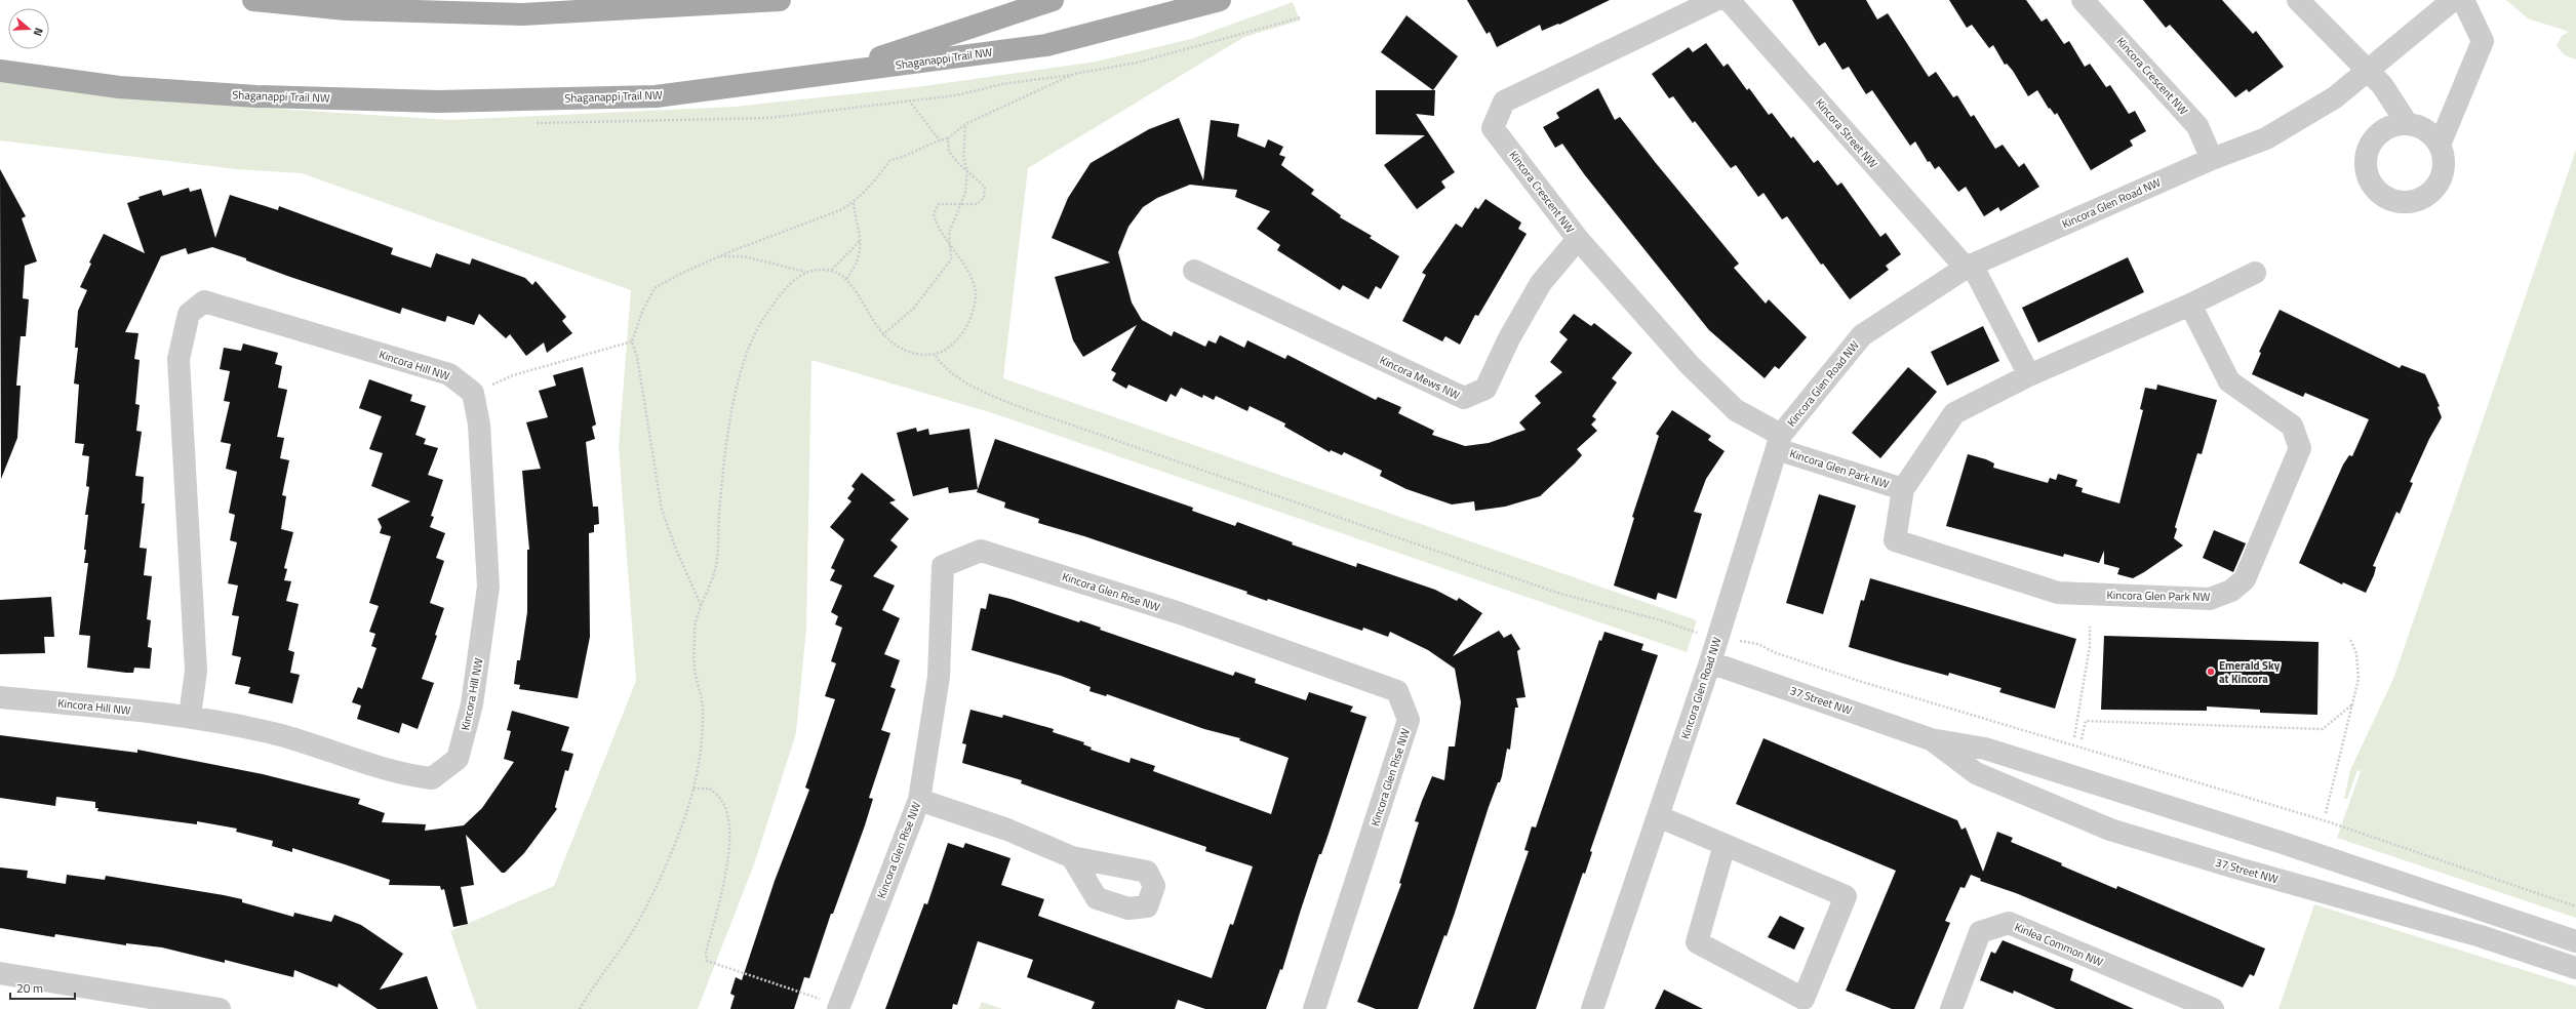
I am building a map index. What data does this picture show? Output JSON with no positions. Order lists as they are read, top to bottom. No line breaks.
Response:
{"streets":{"main road":["Shaganappi Trail NW"],"street":["Kincora Crescent NW","Kincora Street NW","Kincora Glen Road NW","Kincora Hill NW","Kincora Mews NW","Kincora Glen Park NW","Kincora Glen Rise NW","37 Street NW","Kinlea Common NW"]},"crossings":[["Kincora Crescent NW","Kincora Glen Road NW"],["Kincora Crescent NW","Kincora Mews NW"],["Kincora Crescent NW","Kincora Glen Park NW"],["Kincora Street NW","Kincora Glen Road NW"],["Kincora Glen Road NW","Kincora Glen Park NW"],["Kincora Glen Road NW","37 Street NW"]],"places":["Emerald Sky at Kincora"],"scale_bar":"20 m","north":"right"}
